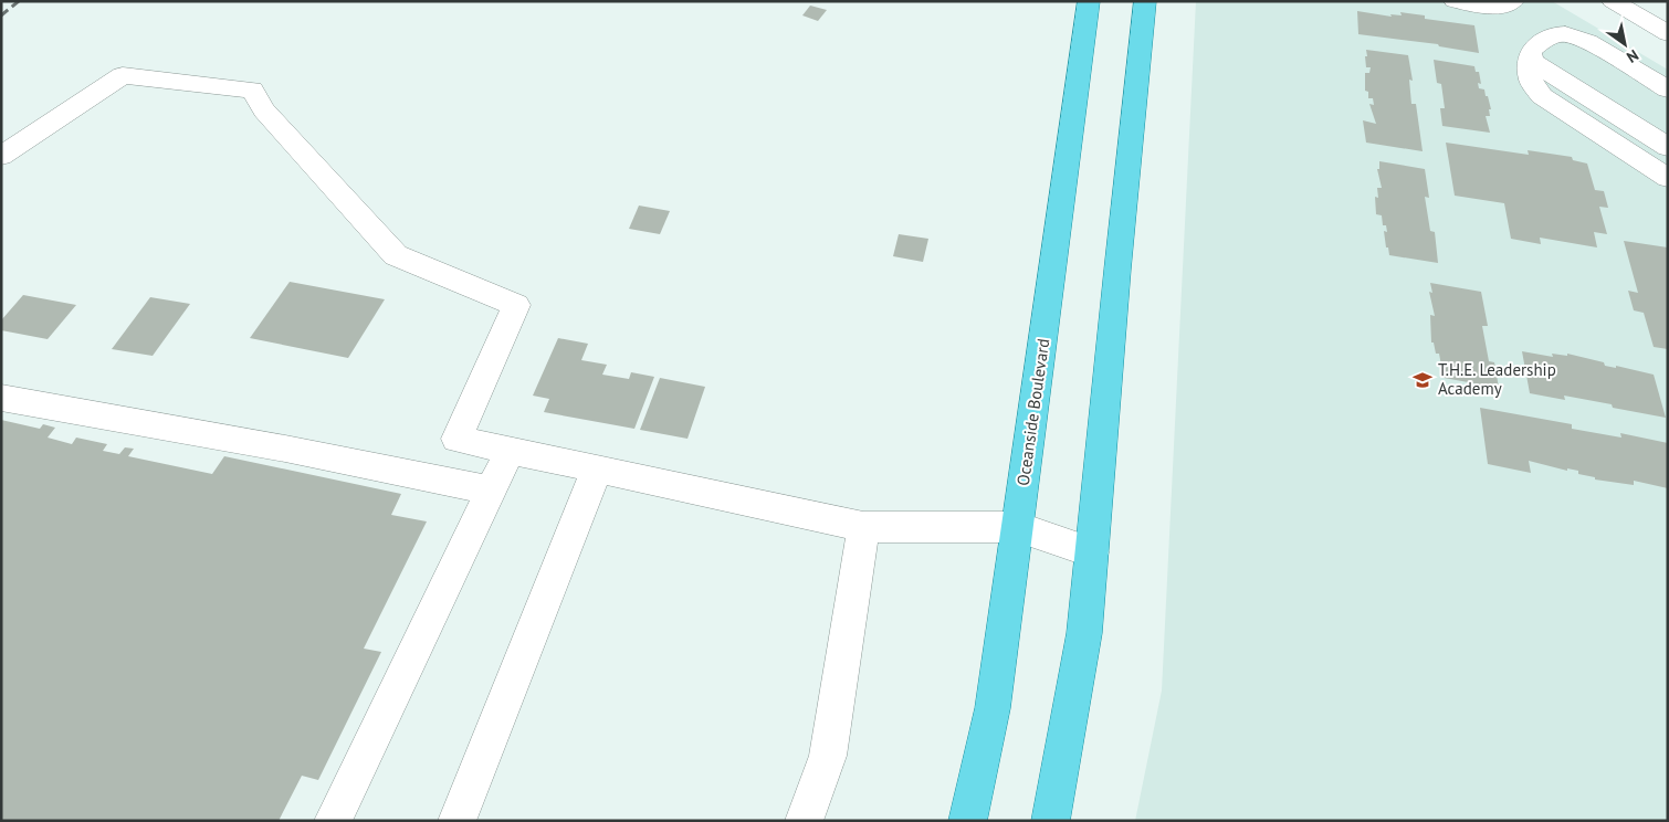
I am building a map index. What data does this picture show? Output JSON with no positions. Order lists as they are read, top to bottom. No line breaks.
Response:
{"streets":{"main road":["Oceanside Boulevard"]},"places":{"school or university":["T.H.E. Leadership Academy"]},"north":"bottom right"}
